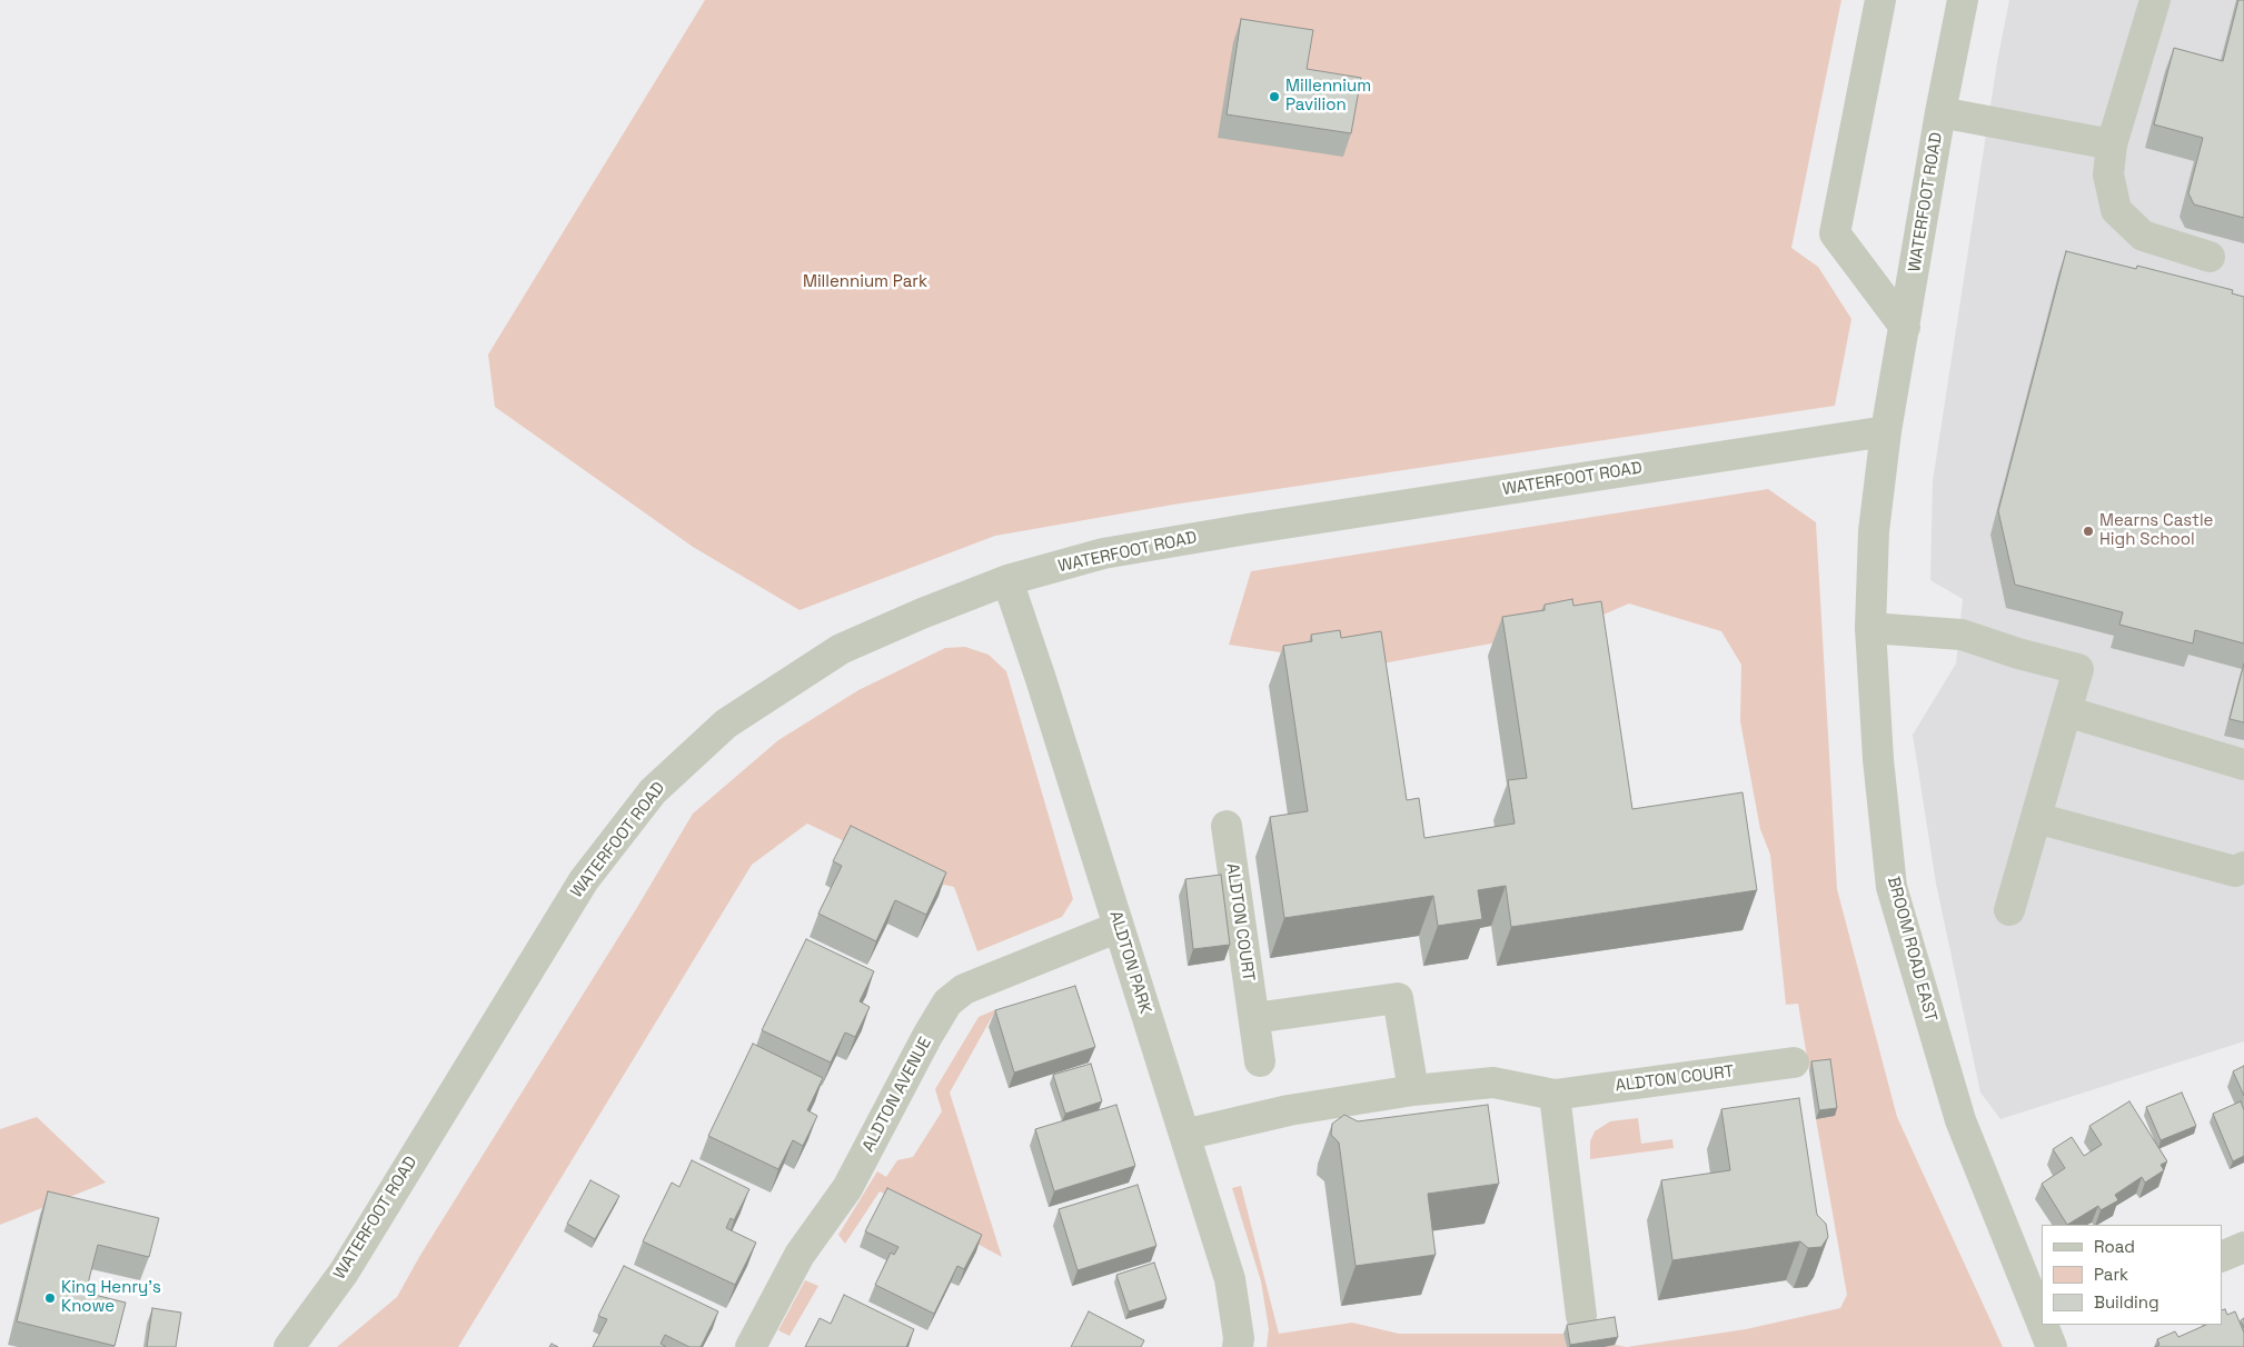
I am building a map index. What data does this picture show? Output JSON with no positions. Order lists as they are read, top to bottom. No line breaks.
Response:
{"streets":{"street":["WATERFOOT ROAD","ALDTON COURT","BROOM ROAD EAST","ALDTON PARK","ALDTON AVENUE"]},"crossings":[["WATERFOOT ROAD","BROOM ROAD EAST"],["WATERFOOT ROAD","ALDTON PARK"],["ALDTON COURT","ALDTON PARK"],["ALDTON PARK","ALDTON AVENUE"]],"parks":["Millennium Park"],"places":["Millennium Pavilion","Mearns Castle High School","King Henry's Knowe"],"legend":["Road","Park","Building"]}
